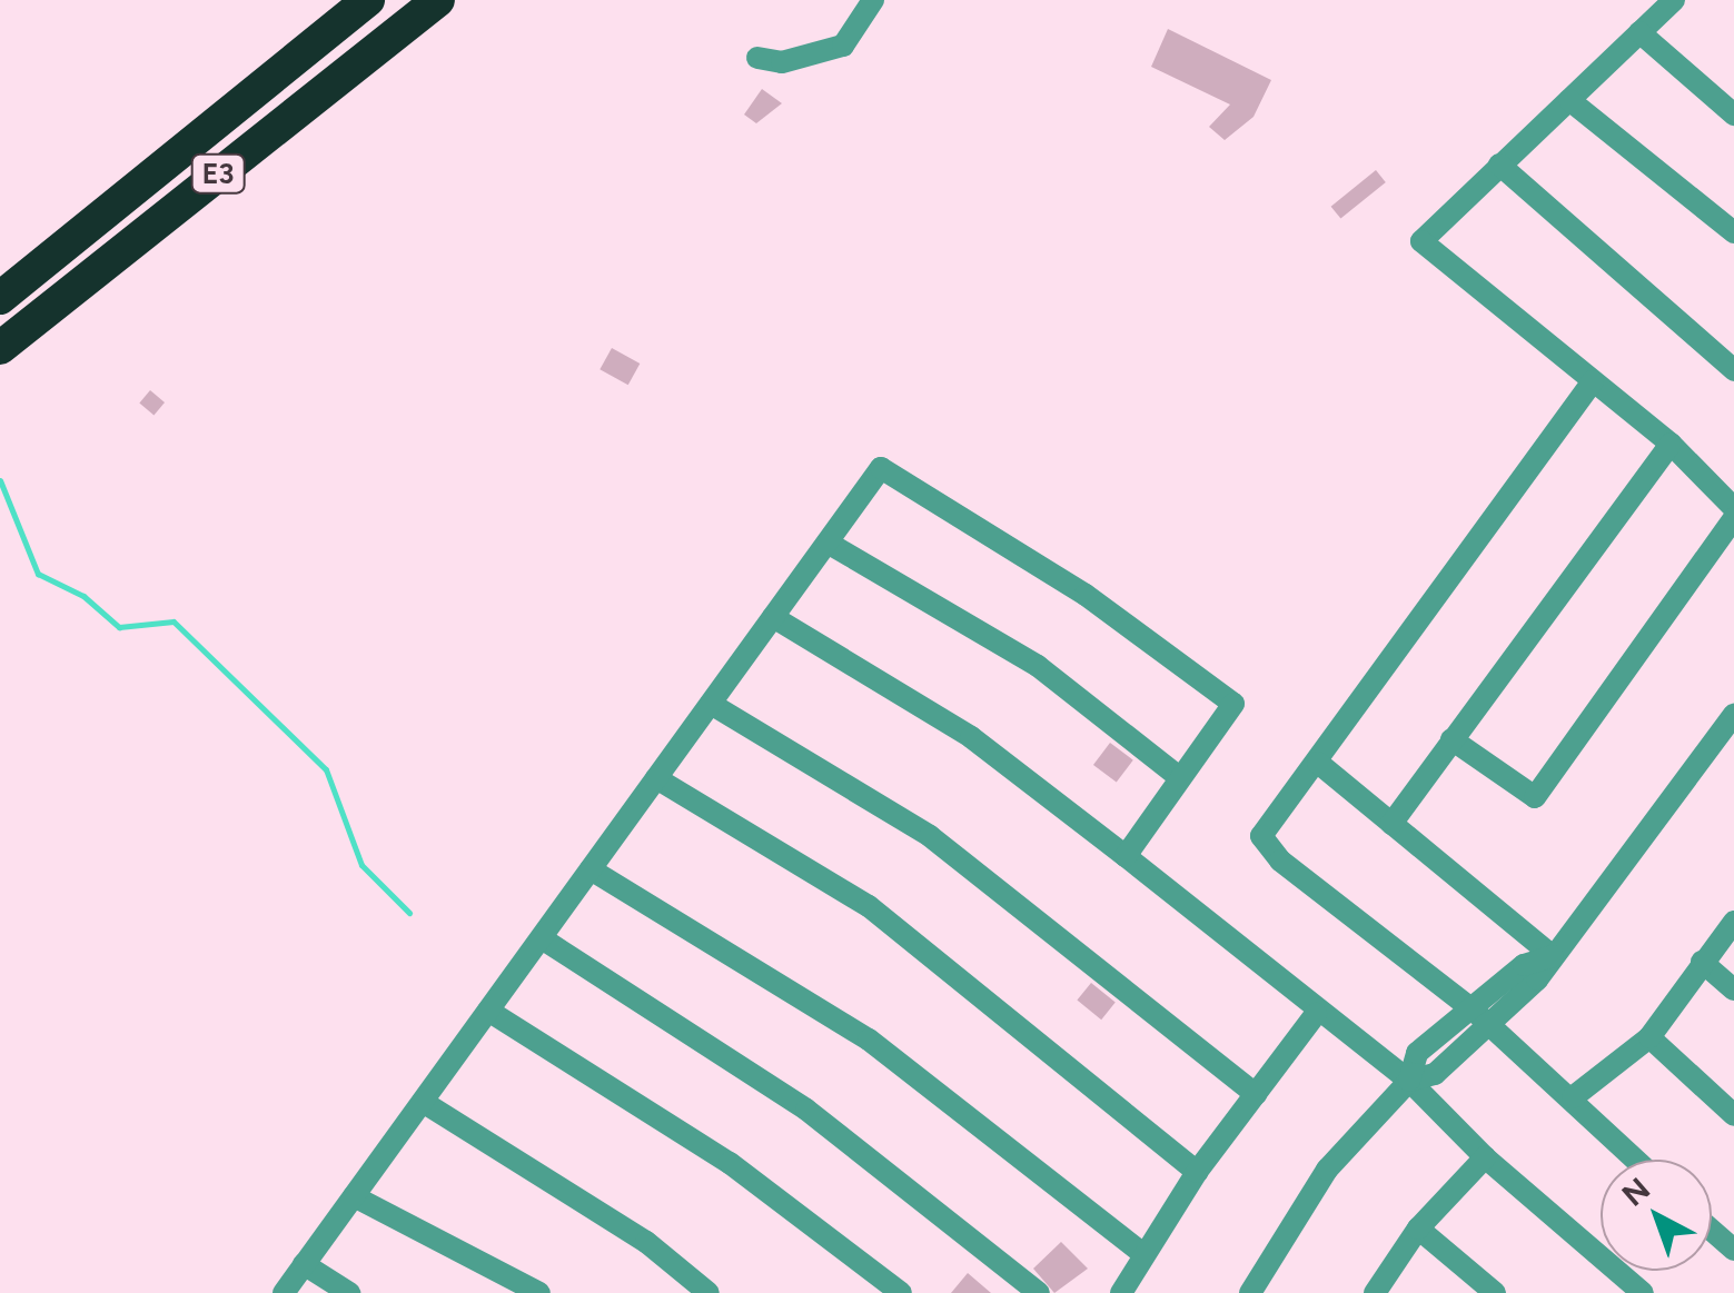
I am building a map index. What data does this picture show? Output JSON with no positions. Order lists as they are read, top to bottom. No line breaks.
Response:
{"streets":{"highway":["E3"]},"north":"top left"}
